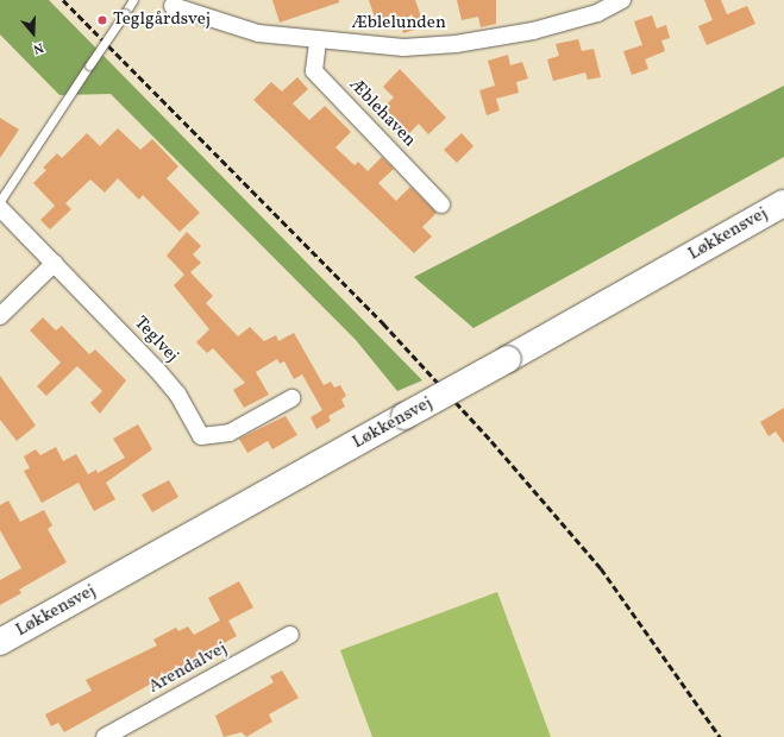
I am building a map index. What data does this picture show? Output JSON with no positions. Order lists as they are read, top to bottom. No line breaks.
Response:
{"streets":{"main road":["Løkkensvej"],"street":["Æblelunden","Æblehaven","Teglvej","Arendalvej"]},"crossings":[["Æblelunden","Æblehaven"]],"places":["Teglgårdsvej"],"north":"bottom"}
